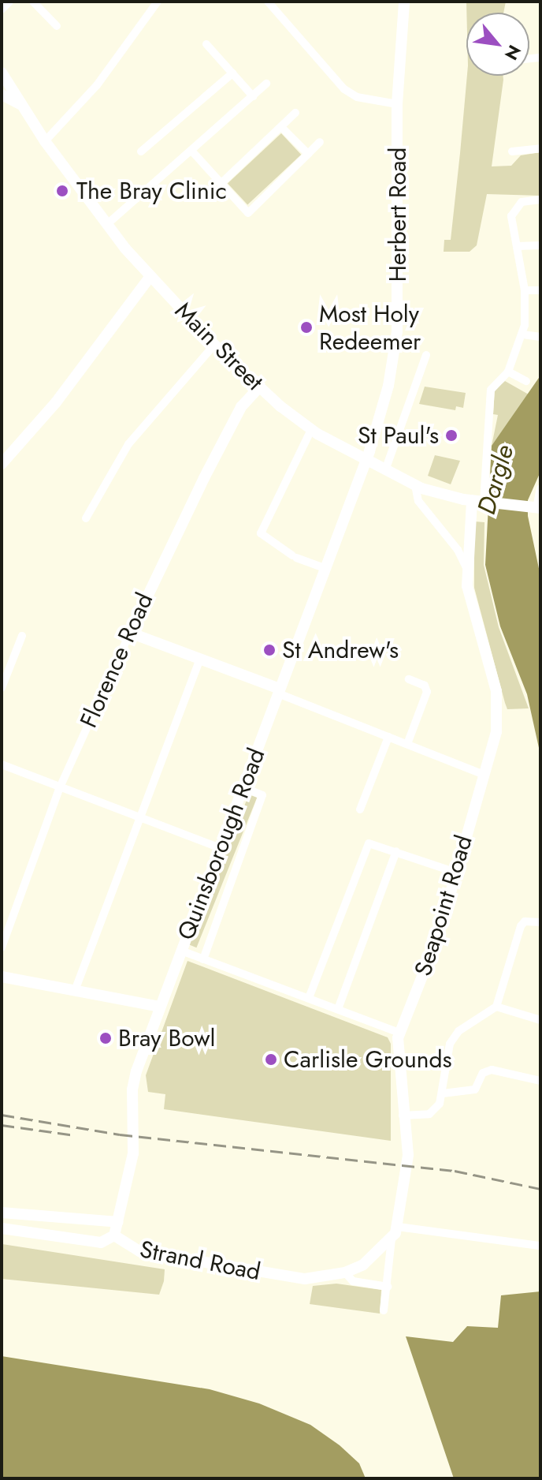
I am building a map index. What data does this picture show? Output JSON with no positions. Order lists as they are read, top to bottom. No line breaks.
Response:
{"streets":{"street":["Herbert Road","Main Street","Florence Road","Quinsborough Road","Seapoint Road","Strand Road"]},"crossings":[["Herbert Road","Main Street"],["Herbert Road","Quinsborough Road"],["Main Street","Florence Road"],["Main Street","Quinsborough Road"],["Main Street","Seapoint Road"],["Quinsborough Road","Strand Road"],["Seapoint Road","Strand Road"]],"water":["Dargle"],"places":["The Bray Clinic","Most Holy Redeemer","St Paul's","St Andrew's","Bray Bowl","Carlisle Grounds"],"north":"bottom right"}
